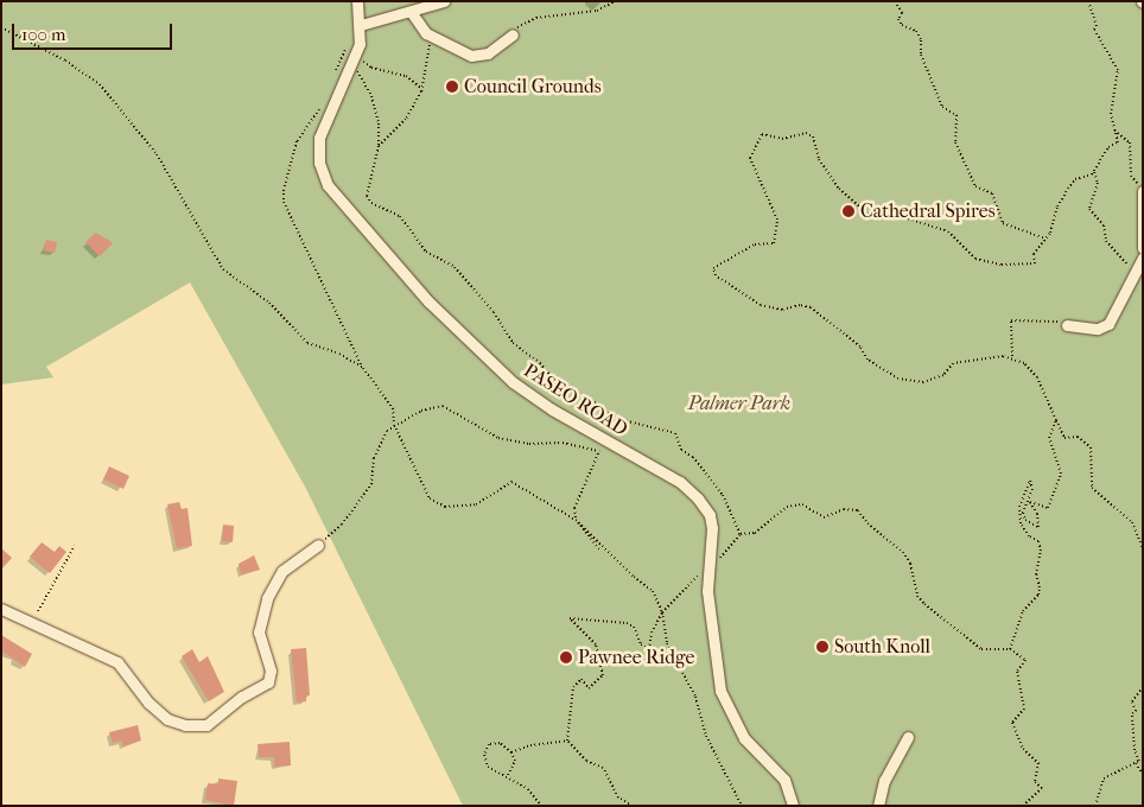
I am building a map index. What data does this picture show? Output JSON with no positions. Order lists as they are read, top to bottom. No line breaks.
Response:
{"streets":{"street":["PASEO ROAD"]},"parks":["Palmer Park"],"places":["Council Grounds","Cathedral Spires","South Knoll","Pawnee Ridge"],"scale_bar":"100 m"}
